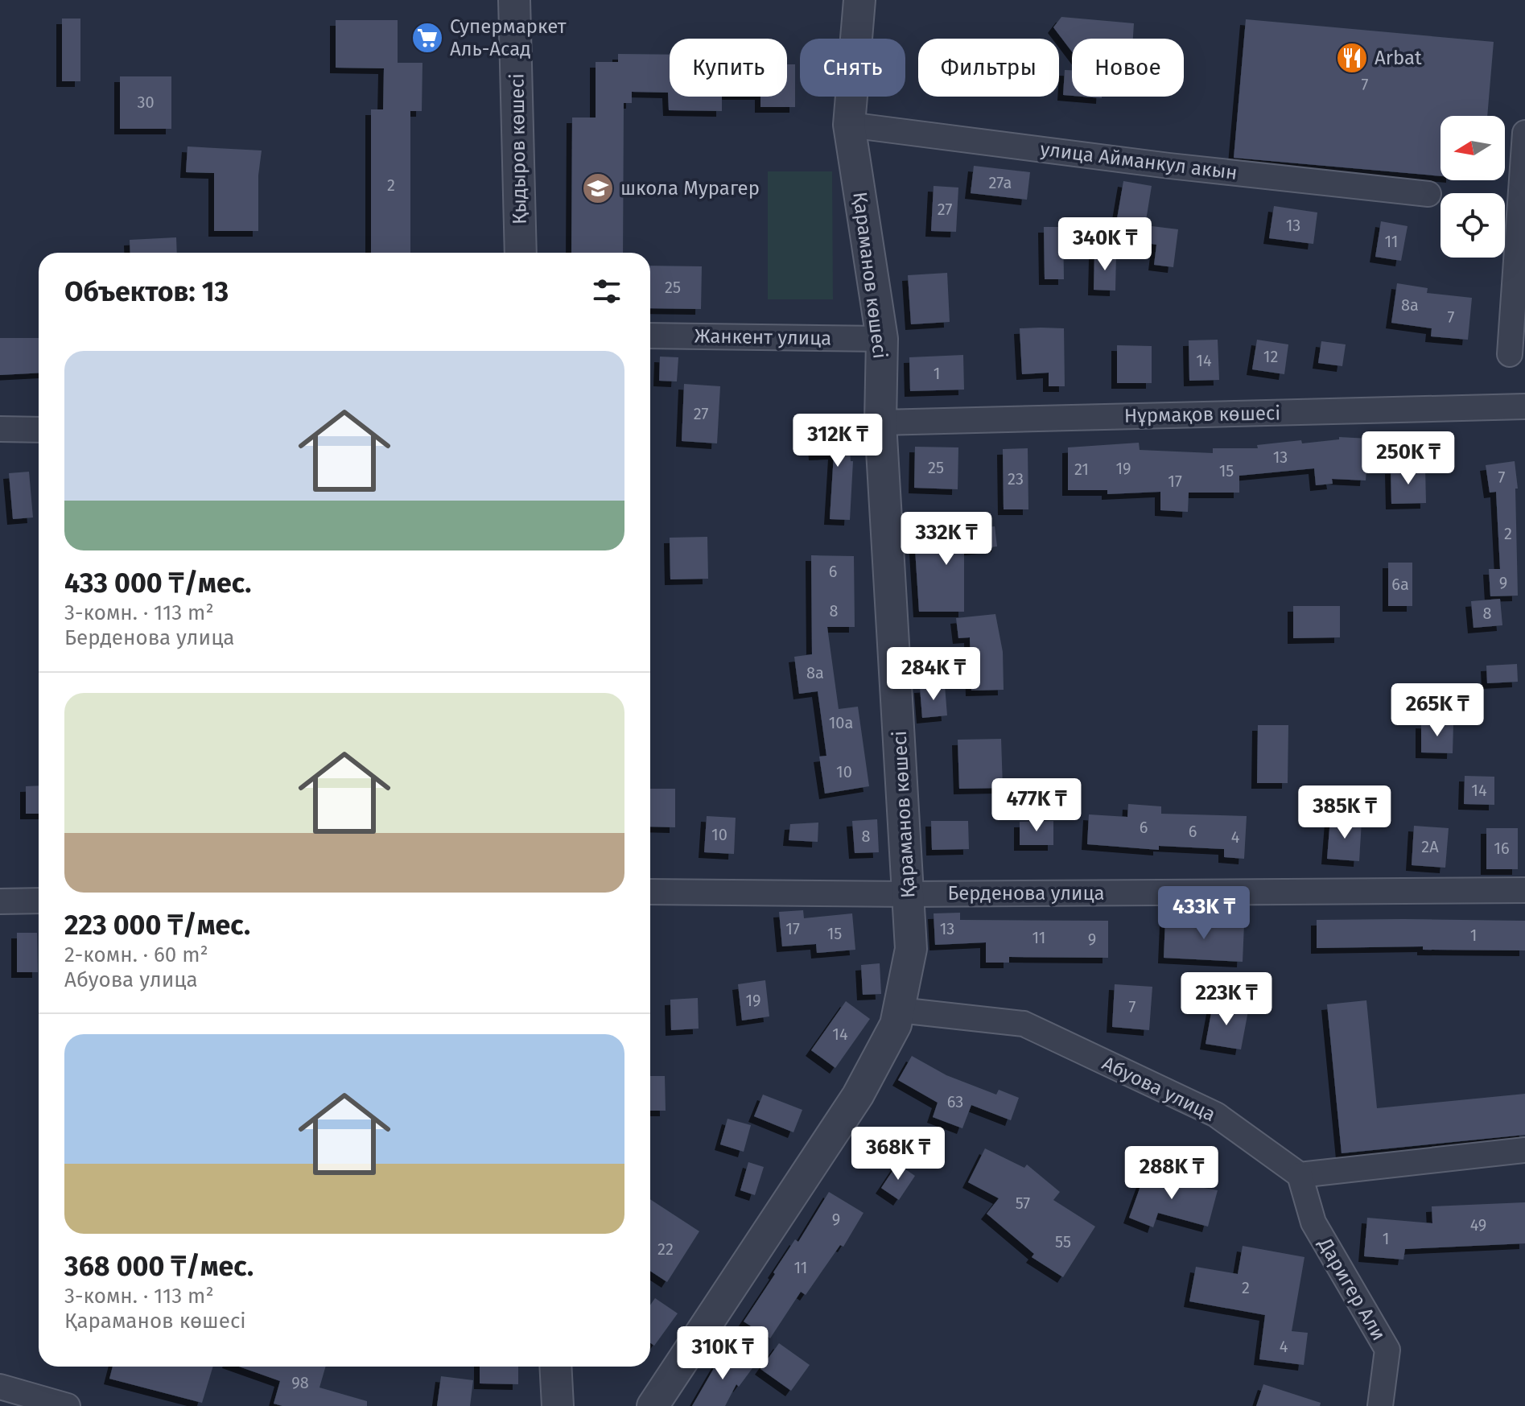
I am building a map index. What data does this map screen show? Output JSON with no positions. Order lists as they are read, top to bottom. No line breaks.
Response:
{"streets":{"street":["Қыдыров көшесі","улица Айманкул акын","Қараманов көшесі","Жанкент улица","Нұрмақов көшесі","Берденова улица","Абуова улица","Даригер Али"]},"crossings":[["улица Айманкул акын","Қараманов көшесі"],["Қараманов көшесі","Жанкент улица"],["Қараманов көшесі","Нұрмақов көшесі"],["Қараманов көшесі","Берденова улица"],["Қараманов көшесі","Абуова улица"],["Абуова улица","Даригер Али"]],"places":{"supermarket":["Супермаркет Аль-Асад"],"restaurant":["Arbat"],"school or university":["школа Мурагер"]},"house_numbers":["7","30","27а","2","27","13","11","25","8а","7","12","14","1","27","13","25","19","21","15","7","23","17","2","6","9","6а","8","8","8а","10а","10","14","6","6","10","8","4","2А","16","17","13","15","1","11","9","19","7","14","63","57","9","49","1","55","22","11","2","4","98"],"north":"left","page":{"chip":["Купить","Снять","Фильтры","Новое"],"price":["340K ₸","312K ₸","250K ₸","332K ₸","284K ₸","265K ₸","477K ₸","385K ₸","433K ₸","223K ₸","368K ₸","288K ₸","310K ₸"],"heading":"Объектов: 13","list":[{"name":"433 000 ₸/мес.","note":"3-комн. · 113 m² · Берденова улица"},{"name":"223 000 ₸/мес.","note":"2-комн. · 60 m² · Абуова улица"},{"name":"368 000 ₸/мес.","note":"3-комн. · 113 m² · Қараманов көшесі"}]}}
